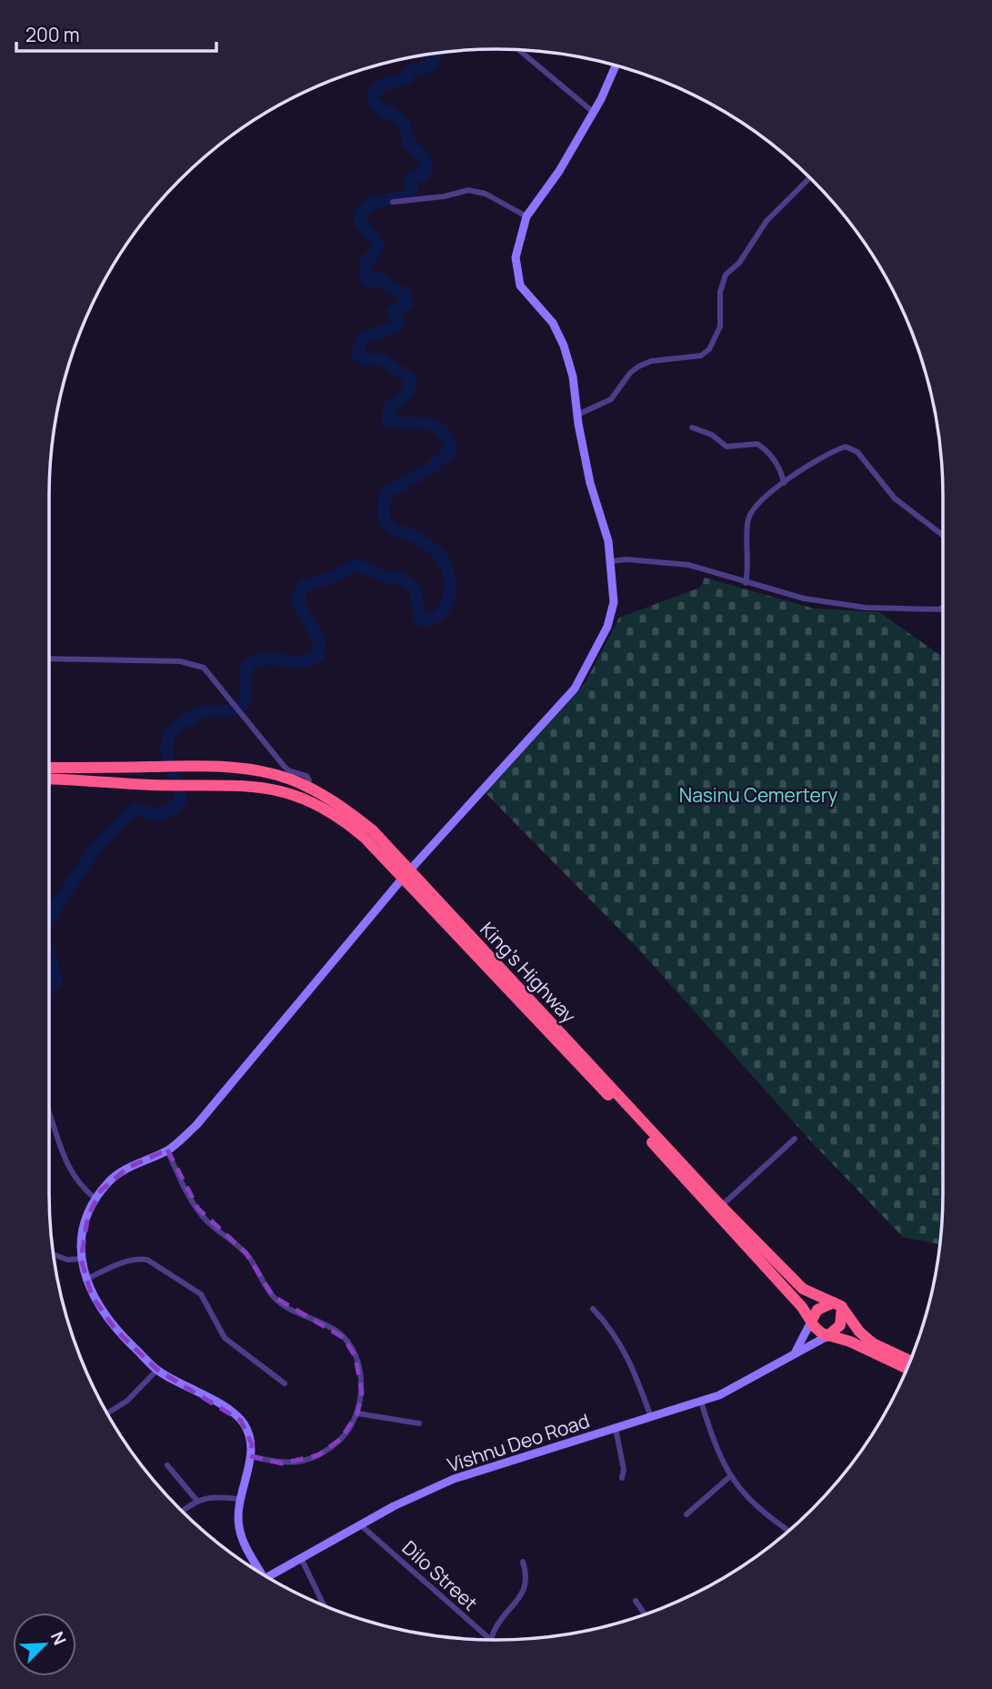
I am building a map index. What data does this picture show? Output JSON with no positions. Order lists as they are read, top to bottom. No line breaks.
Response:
{"streets":{"highway":["King's Highway"],"street":["Vishnu Deo Road","Dilo Street"]},"crossings":[["King's Highway","Vishnu Deo Road"],["Vishnu Deo Road","Dilo Street"]],"parks":["Nasinu Cemertery"],"scale_bar":"200 m","north":"top right"}
